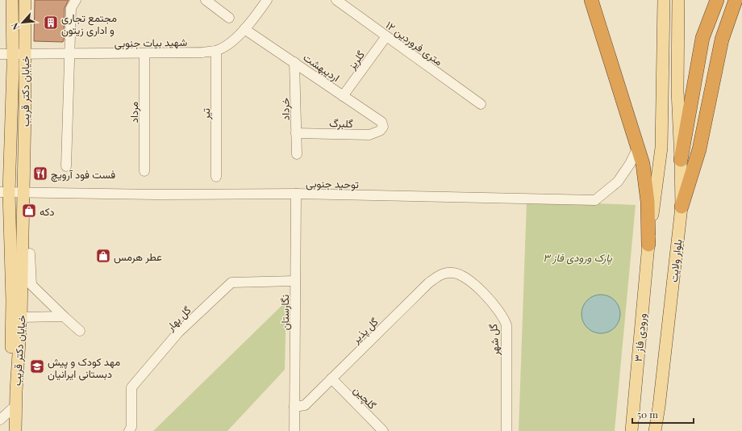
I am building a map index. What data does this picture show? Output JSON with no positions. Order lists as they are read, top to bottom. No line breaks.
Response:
{"streets":{"main road":["خیابان دکتر قریب","بلوار ولایت","ورودی فاز ۳"],"street":["شهید بیات جنوبی","۱۲ متری فروردین","گلریز","اردیبهشت","خرداد","مرداد","تیر","گلبرگ","توحید جنوبی","نگارستان","گل بهار","گل پذیر","گل شهر","گلچین"]},"crossings":[["شهید بیات جنوبی","اردیبهشت"],["شهید بیات جنوبی","خیابان دکتر قریب"],["شهید بیات جنوبی","مرداد"],["شهید بیات جنوبی","تیر"],["۱۲ متری فروردین","گلریز"],["گلریز","اردیبهشت"],["اردیبهشت","خرداد"],["اردیبهشت","گلبرگ"],["خیابان دکتر قریب","توحید جنوبی"],["خرداد","گلبرگ"],["توحید جنوبی","نگارستان"],["نگارستان","گل بهار"],["نگارستان","گل پذیر"],["گل پذیر","گل شهر"],["گل پذیر","گلچین"]],"parks":["پارک ورودی فاز ۳"],"places":{"building":["مجتمع تجاری و اداری زیتون"],"restaurant":["فست فود آرویچ"],"shop":["دکه","عطر هرمس"],"school or university":["مهد کودک و پیش دبستانی ایرانیان"]},"scale_bar":"50 m","north":"bottom left"}
